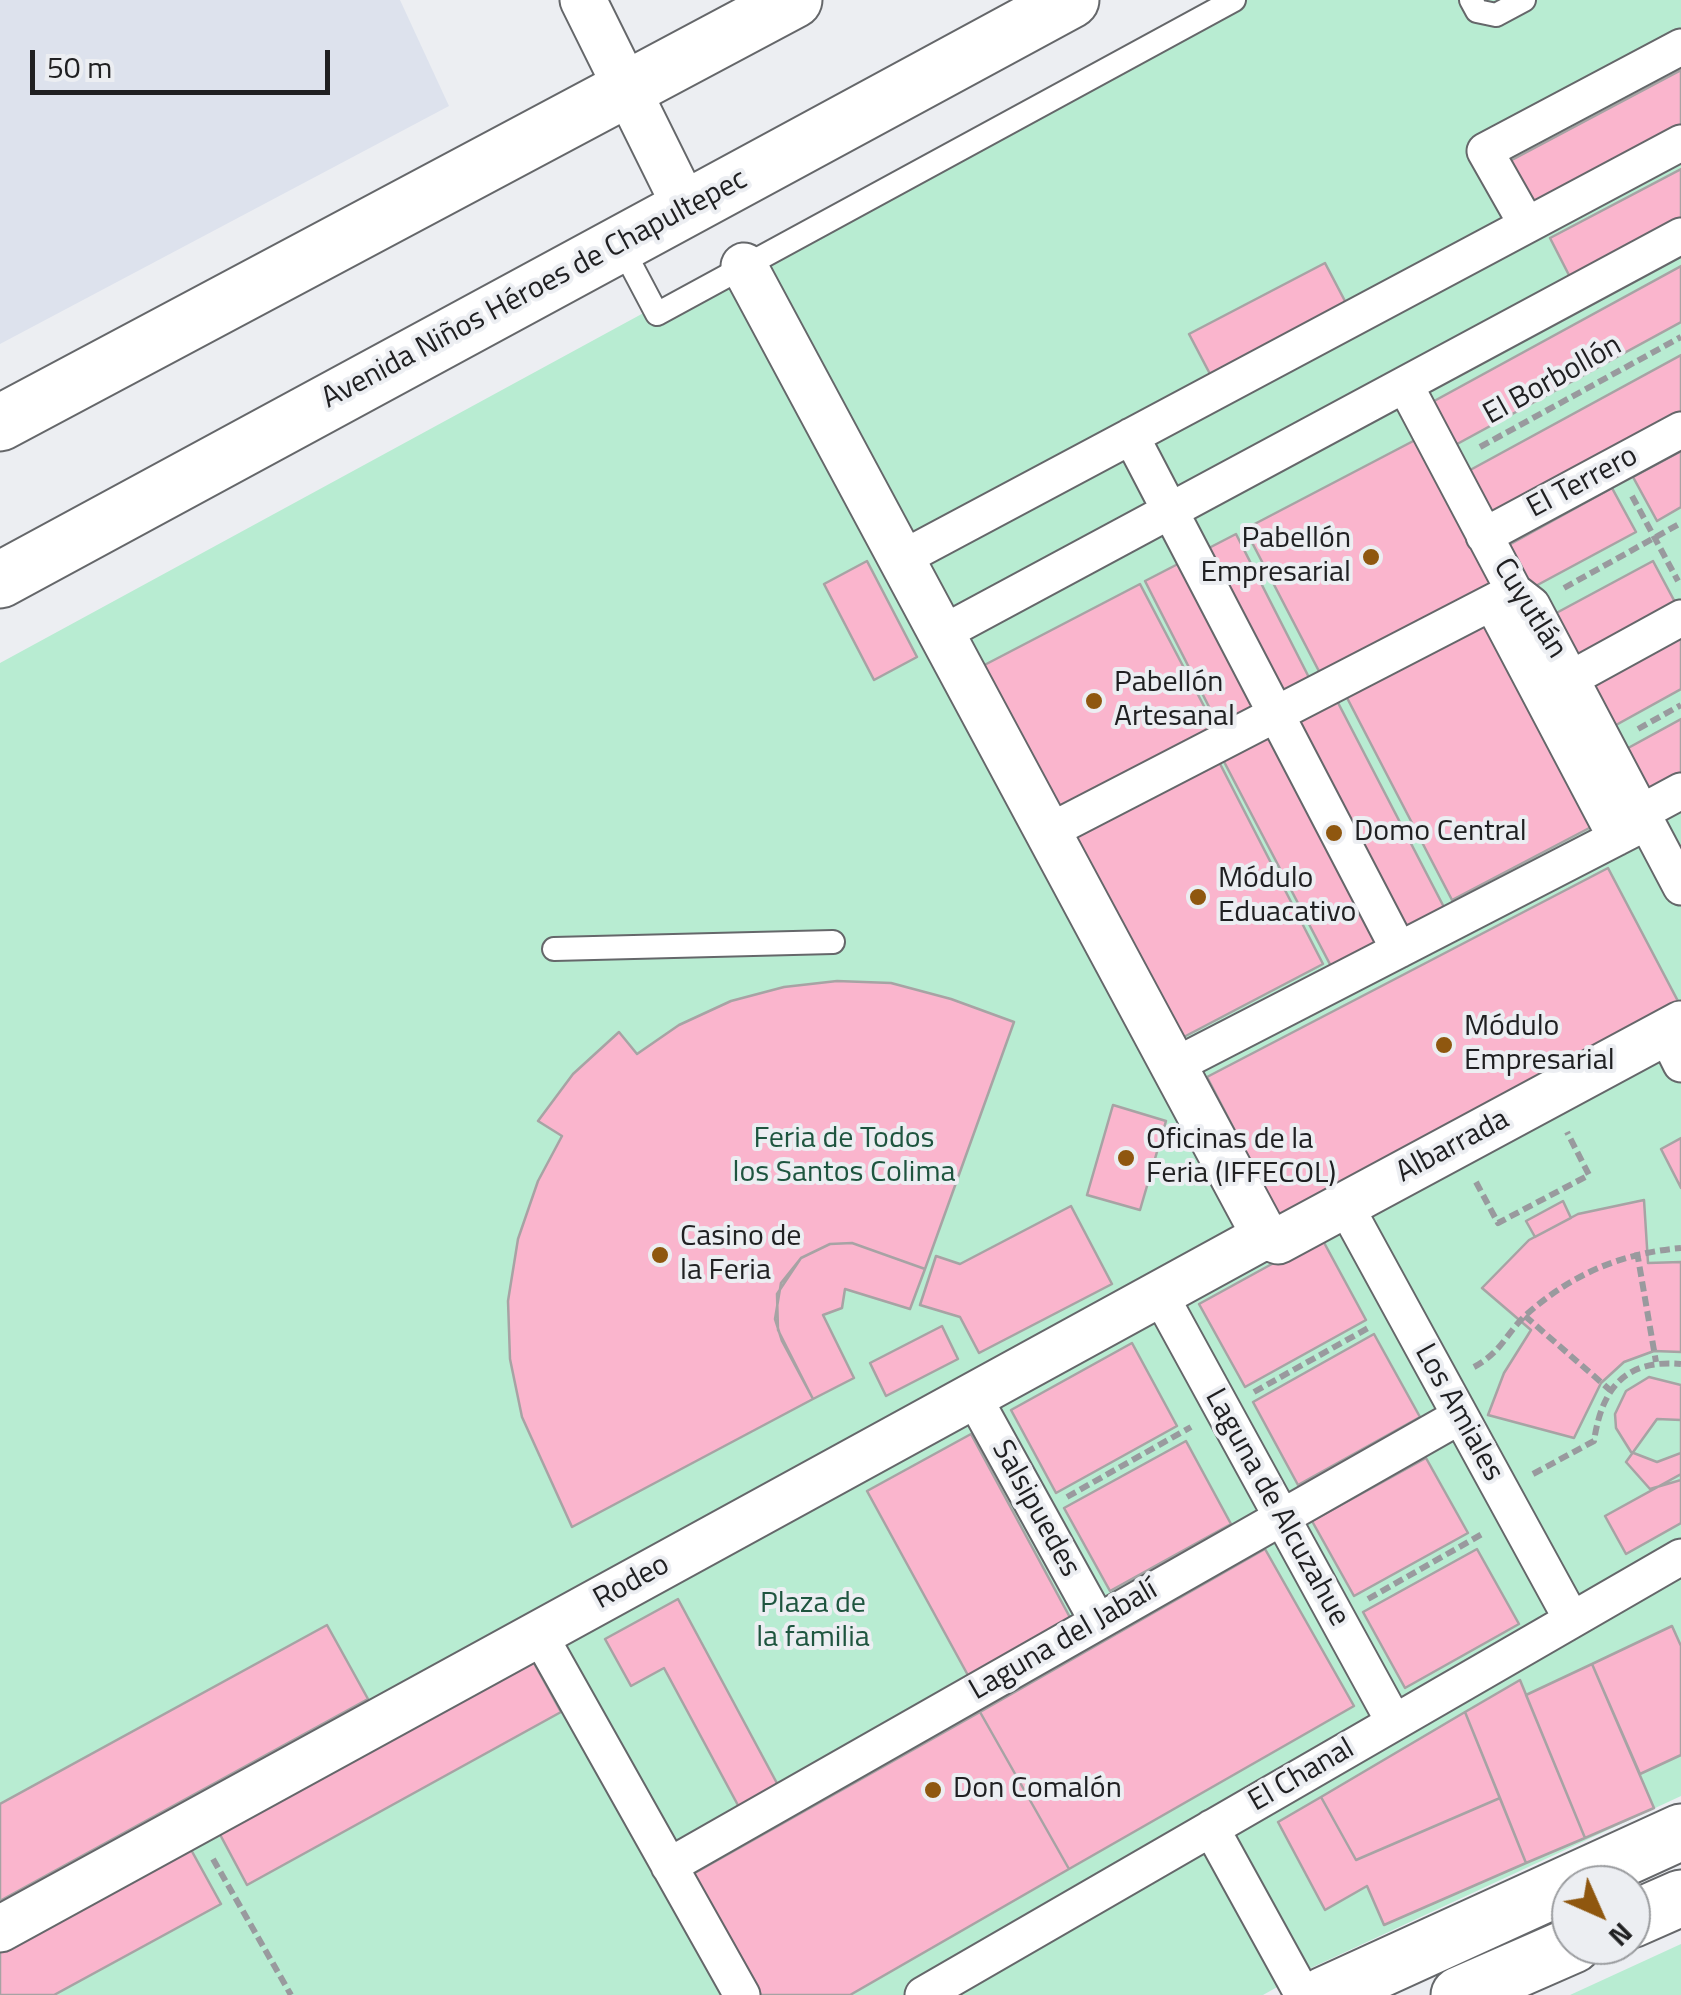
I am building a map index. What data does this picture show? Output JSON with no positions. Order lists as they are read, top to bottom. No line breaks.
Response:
{"streets":{"main road":["Avenida Niños Héroes de Chapultepec"],"street":["El Terrero","Cuyutlán","Albarrada","Los Amiales","Laguna de Alcuzahue","Salsipuedes","Rodeo","Laguna del Jabalí","El Chanal"],"path":["El Borbollón"]},"crossings":[["El Borbollón","Cuyutlán"],["El Terrero","Cuyutlán"],["Albarrada","Los Amiales"],["Albarrada","Rodeo"],["Los Amiales","Laguna del Jabalí"],["Los Amiales","El Chanal"],["Laguna de Alcuzahue","Rodeo"],["Laguna de Alcuzahue","Laguna del Jabalí"],["Laguna de Alcuzahue","El Chanal"],["Salsipuedes","Rodeo"],["Salsipuedes","Laguna del Jabalí"]],"parks":["Feria de Todos los Santos Colima","Plaza de la familia"],"places":["Pabellón Empresarial","Pabellón Artesanal","Domo Central","Módulo Eduacativo","Módulo Empresarial","Oficinas de la Feria (IFFECOL)","Casino de la Feria","Don Comalón"],"scale_bar":"50 m","north":"bottom right"}
